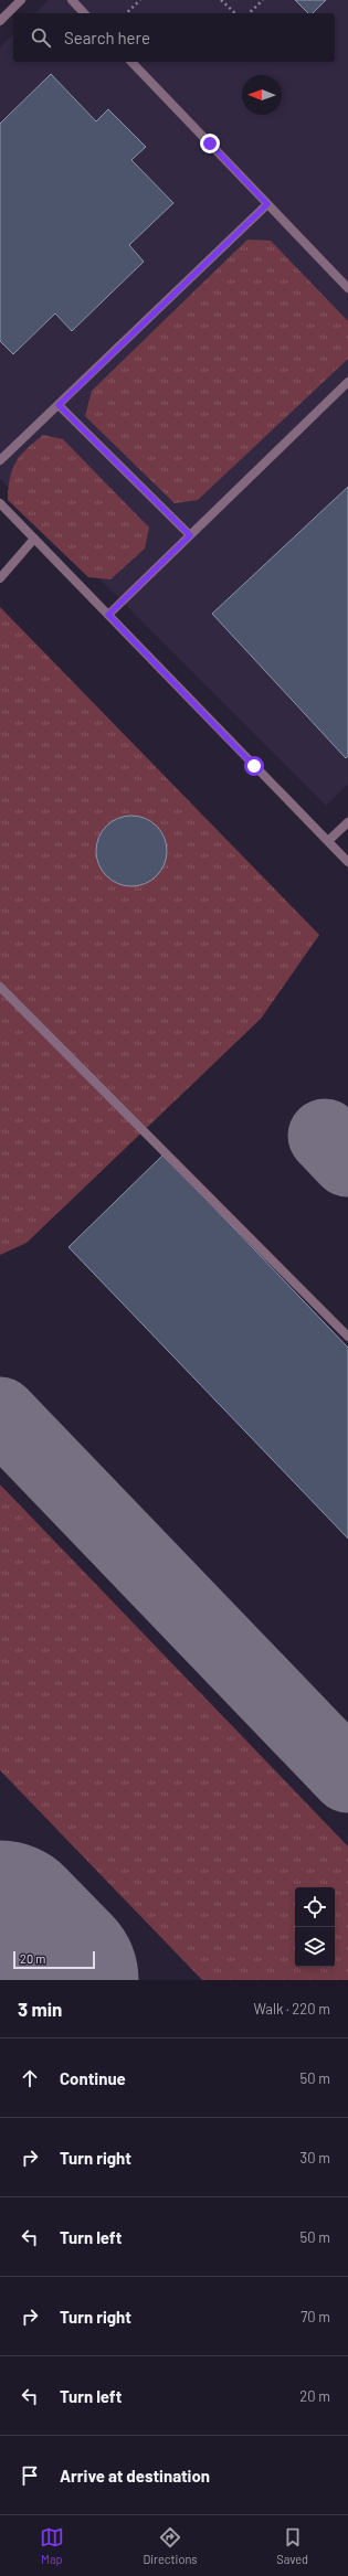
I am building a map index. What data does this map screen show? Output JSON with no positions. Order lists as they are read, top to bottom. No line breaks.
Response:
{"scale_bar":"20 m","north":"left","page":{"search":"Search here","scale":"20 m","heading":["3 min","Walk · 220 m"],"list":[["Continue","50 m"],["Turn right","30 m"],["Turn left","50 m"],["Turn right","70 m"],["Turn left","20 m"],"Arrive at destination"],"nav":["Map","Directions","Saved"]}}
